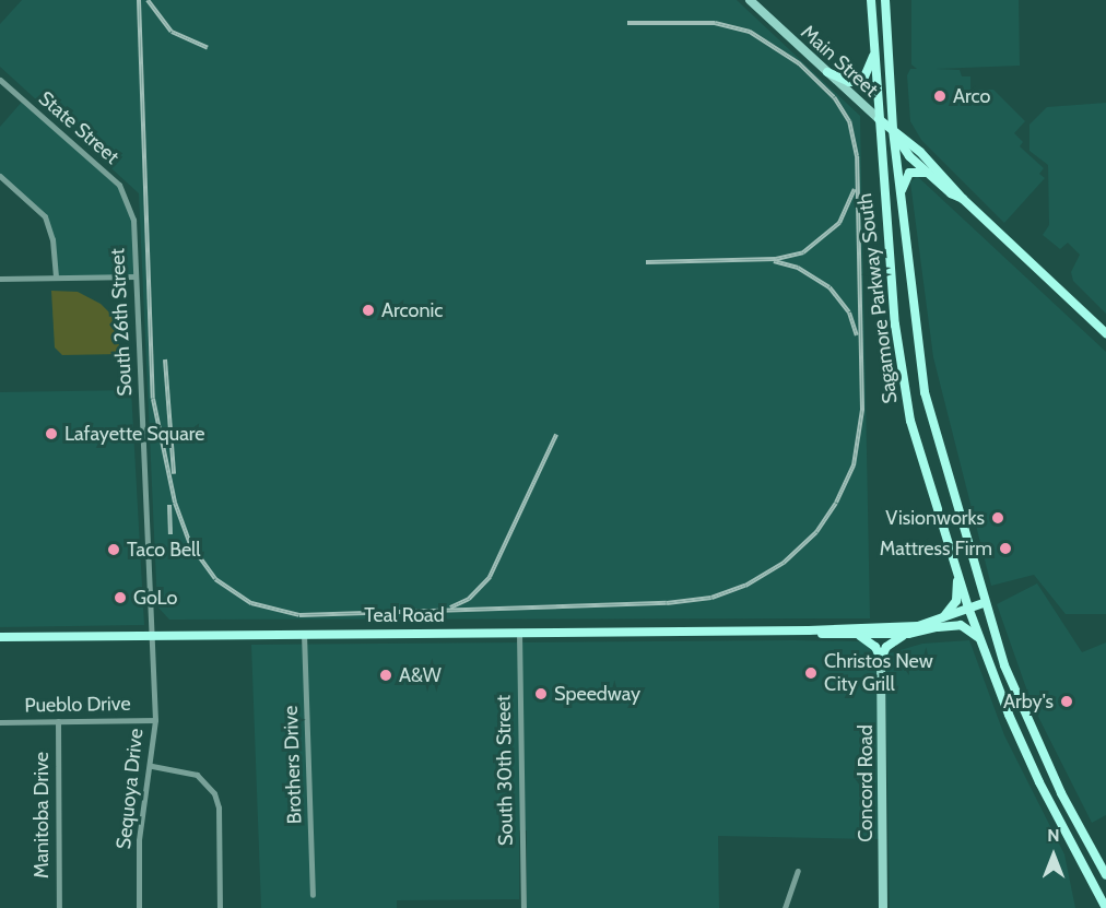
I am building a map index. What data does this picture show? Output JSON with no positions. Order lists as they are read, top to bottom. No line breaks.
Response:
{"streets":{"main road":["Sagamore Parkway South","Teal Road"],"street":["Main Street","State Street","South 26th Street","Pueblo Drive","Brothers Drive","South 30th Street","Concord Road","Sequoya Drive","Manitoba Drive"]},"crossings":[["Main Street","Sagamore Parkway South"],["State Street","South 26th Street"],["Sagamore Parkway South","Teal Road"],["South 26th Street","Teal Road"],["South 26th Street","Sequoya Drive"],["Teal Road","Brothers Drive"],["Teal Road","South 30th Street"],["Teal Road","Sequoya Drive"],["Pueblo Drive","Sequoya Drive"],["Pueblo Drive","Manitoba Drive"]],"places":["Arco","Arconic","Lafayette Square","Visionworks","Mattress Firm","Taco Bell","GoLo","Christos New City Grill","A&W","Speedway","Arby's"],"north":"top"}
